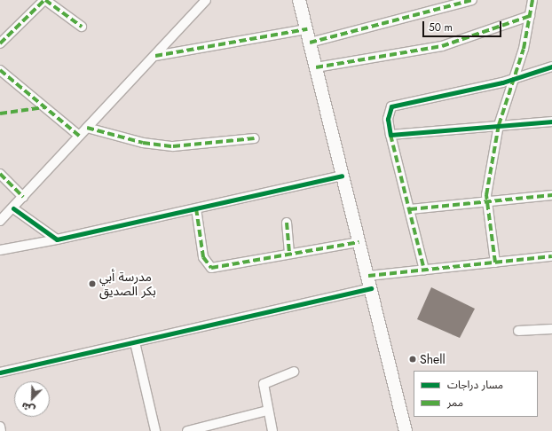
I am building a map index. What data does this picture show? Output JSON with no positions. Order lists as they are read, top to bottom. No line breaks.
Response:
{"places":["مدرسة أبي بكر الصديق","Shell"],"legend":["مسار دراجات","ممر"],"scale_bar":"50 m","north":"bottom left"}
